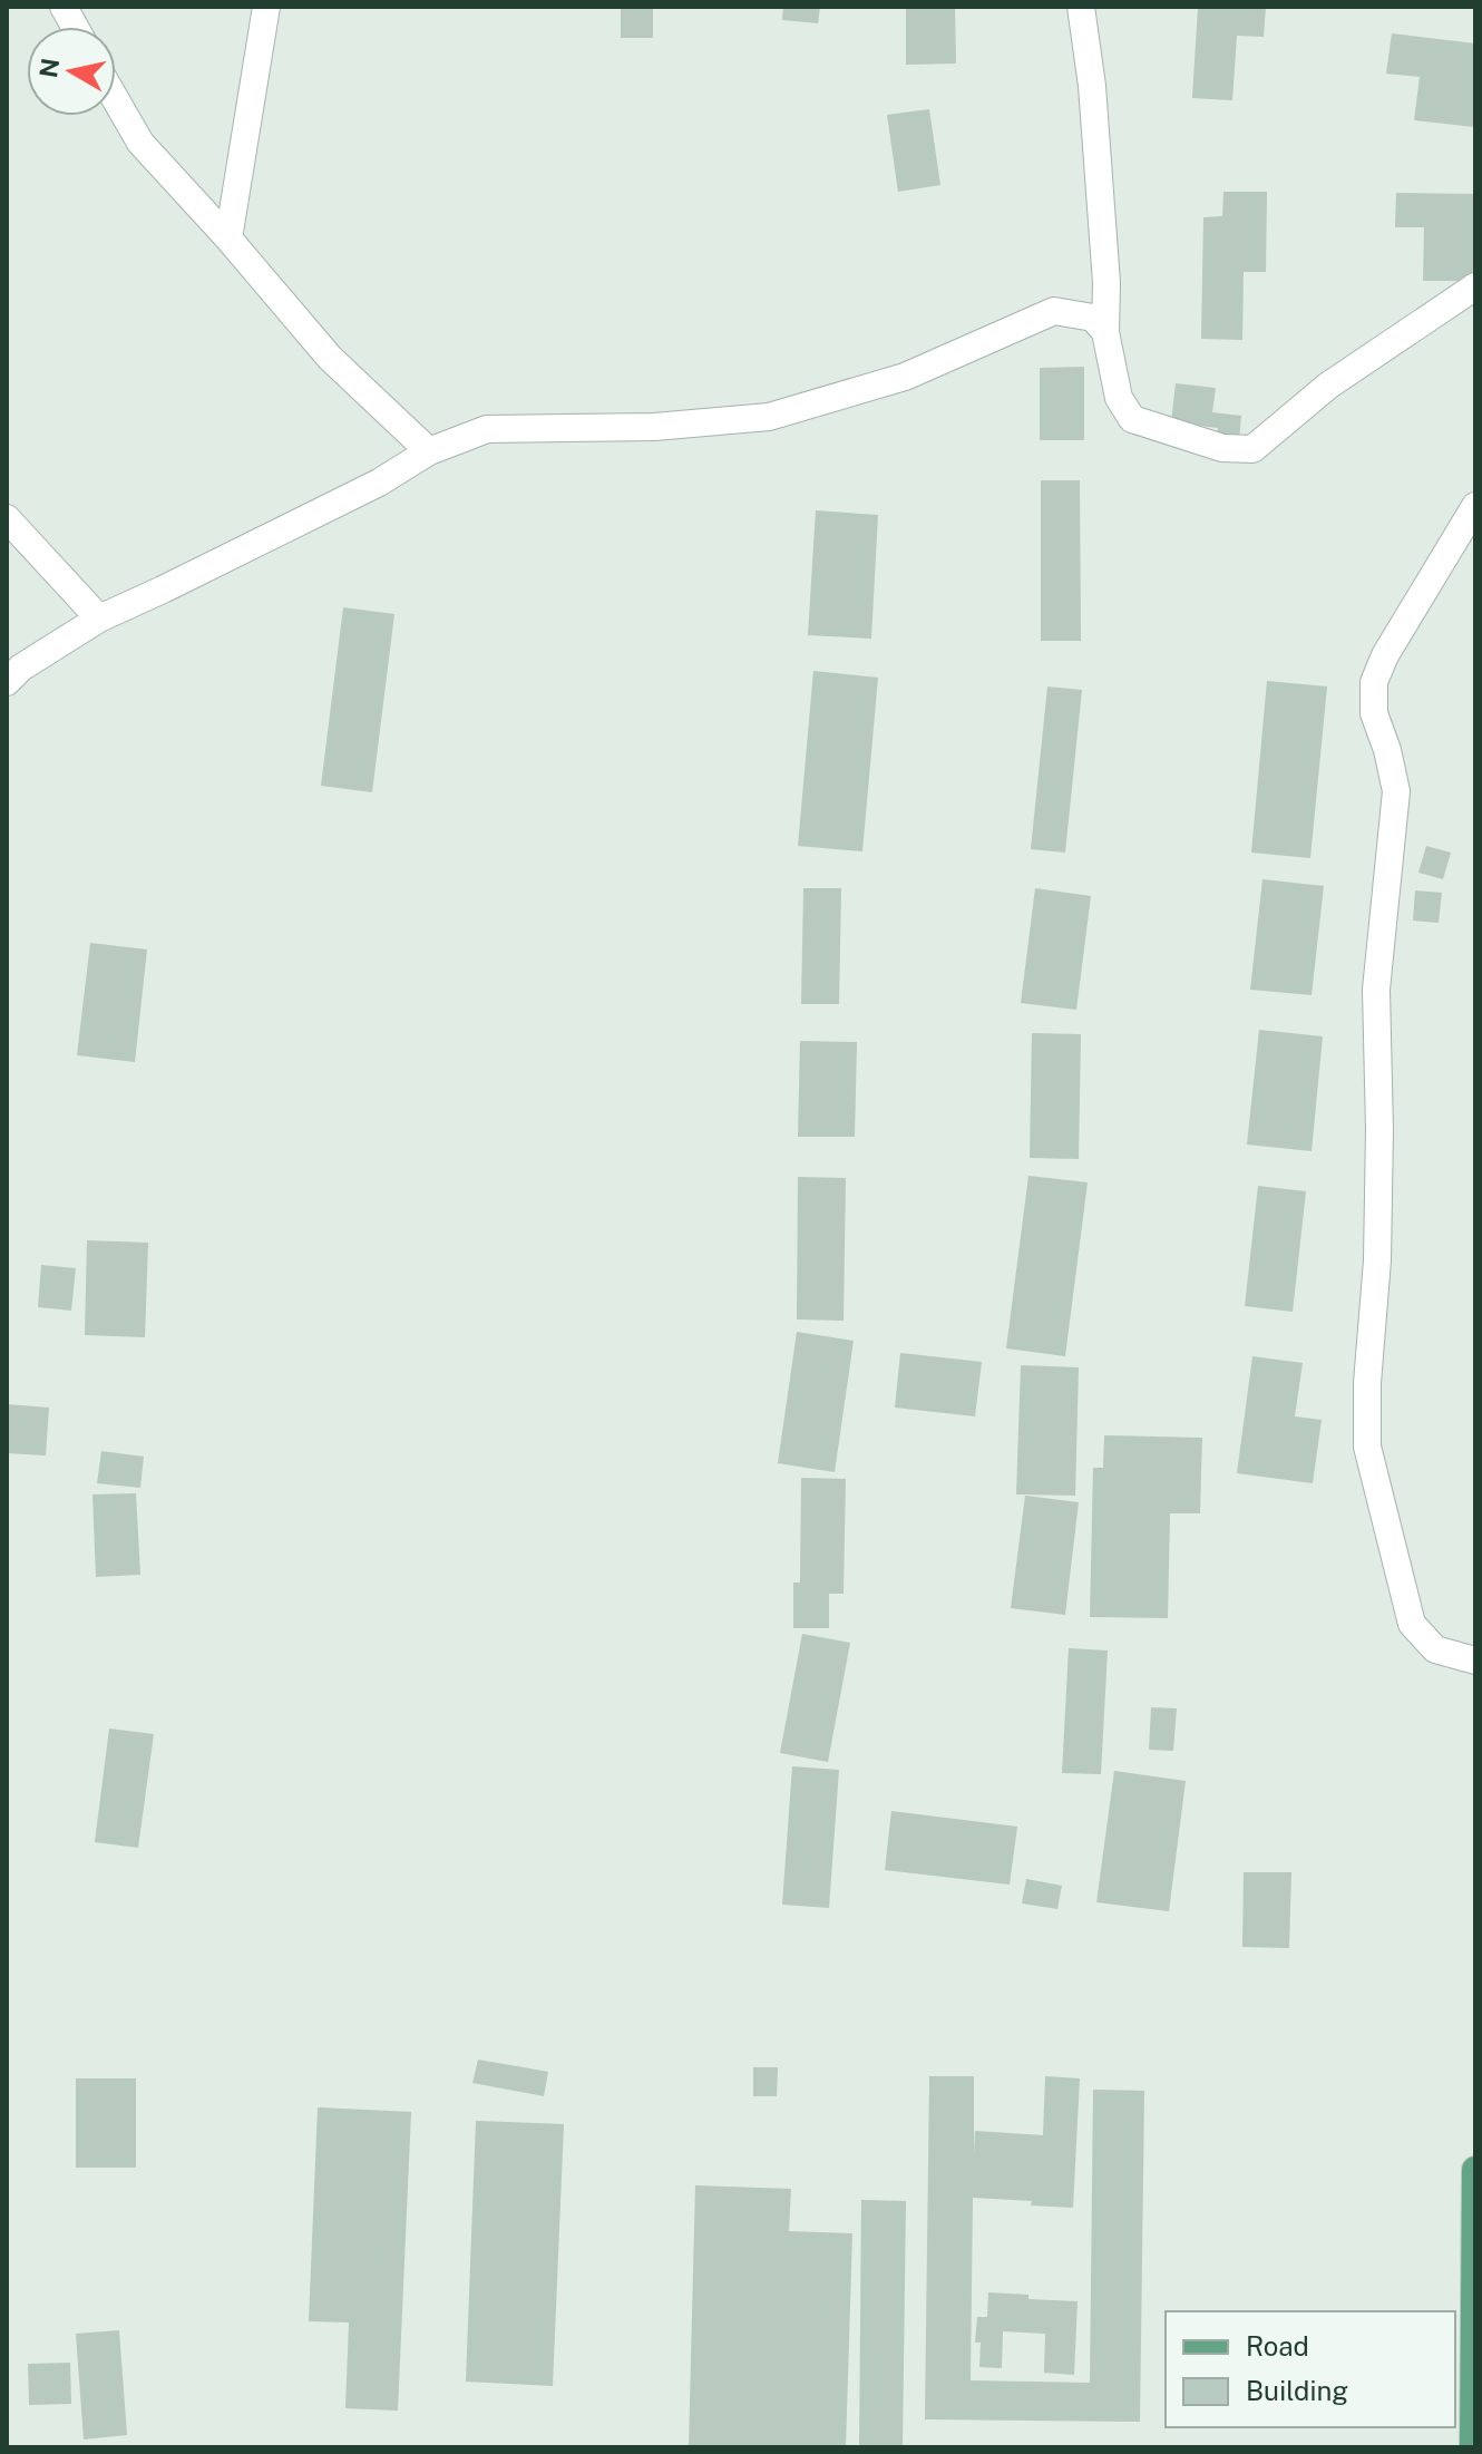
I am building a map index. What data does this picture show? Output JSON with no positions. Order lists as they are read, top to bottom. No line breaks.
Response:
{"legend":["Road","Building"],"north":"left"}
